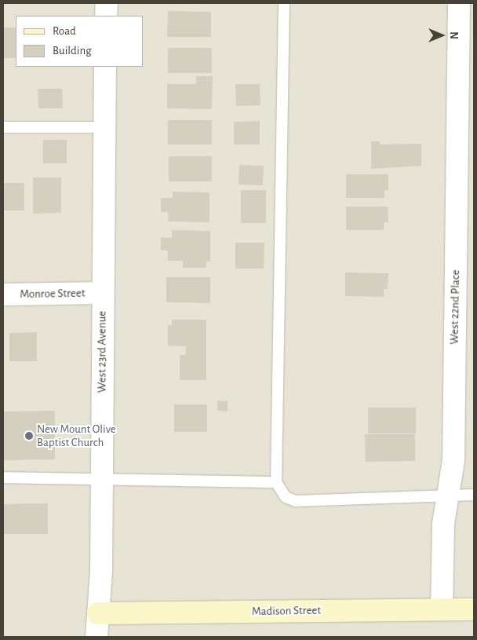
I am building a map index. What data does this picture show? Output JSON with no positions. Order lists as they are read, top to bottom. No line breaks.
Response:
{"streets":{"street":["Monroe Street","West 22nd Place","West 23rd Avenue","Madison Street"]},"crossings":[["Monroe Street","West 23rd Avenue"],["West 22nd Place","Madison Street"],["West 23rd Avenue","Madison Street"]],"places":["New Mount Olive Baptist Church"],"legend":["Road","Building"],"north":"right"}
